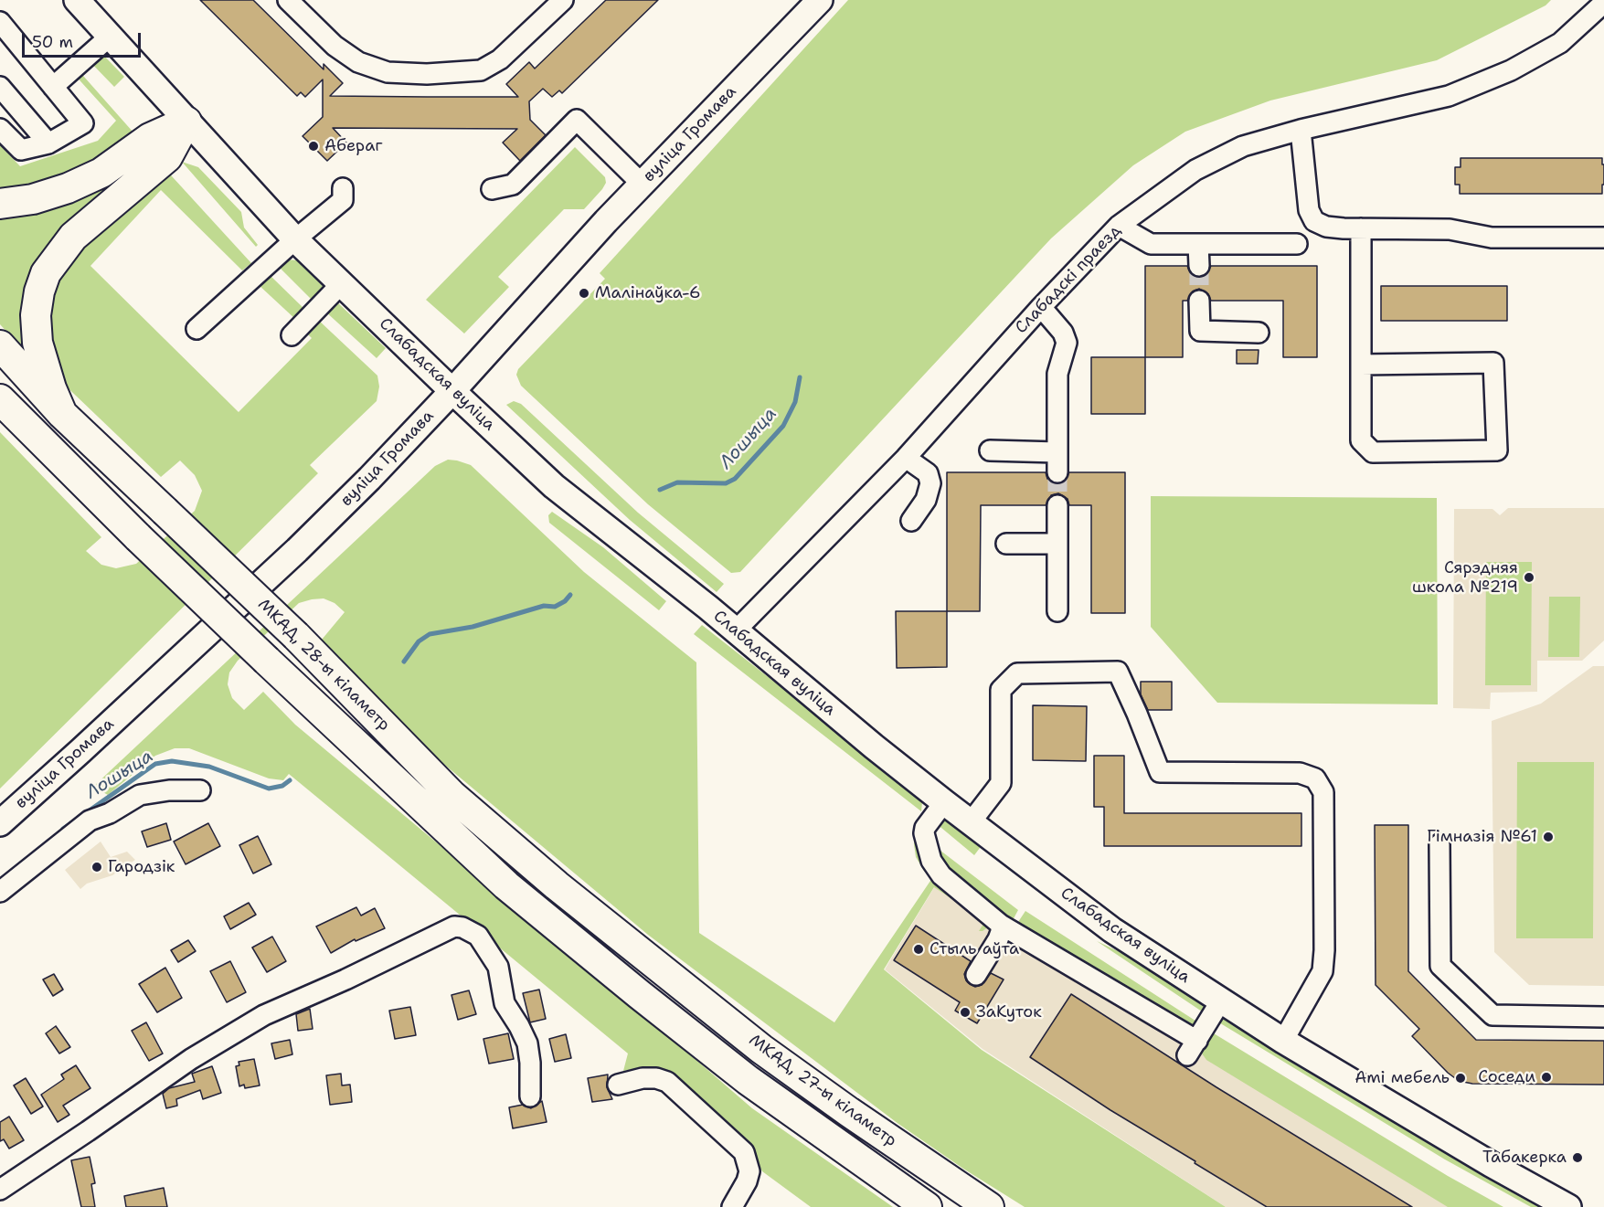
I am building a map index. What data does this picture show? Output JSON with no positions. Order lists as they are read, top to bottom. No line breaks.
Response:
{"streets":{"highway":["МКАД, 28-ы кіламетр","МКАД, 27-ы кіламетр"],"main road":["вуліца Громава","Слабадская вуліца"],"street":["Слабадскі праезд"]},"crossings":[["вуліца Громава","Слабадская вуліца"],["Слабадскі праезд","Слабадская вуліца"],["МКАД, 28-ы кіламетр","МКАД, 27-ы кіламетр"]],"water":["Лошыца"],"places":["Абераг","Малінаўка-6","Сярэдняя школа №219","Гімназія №61","Гародзік","Стыль аўта","ЗаКуток","Соседи","Ami мебель","Табакерка"],"scale_bar":"50 m"}
